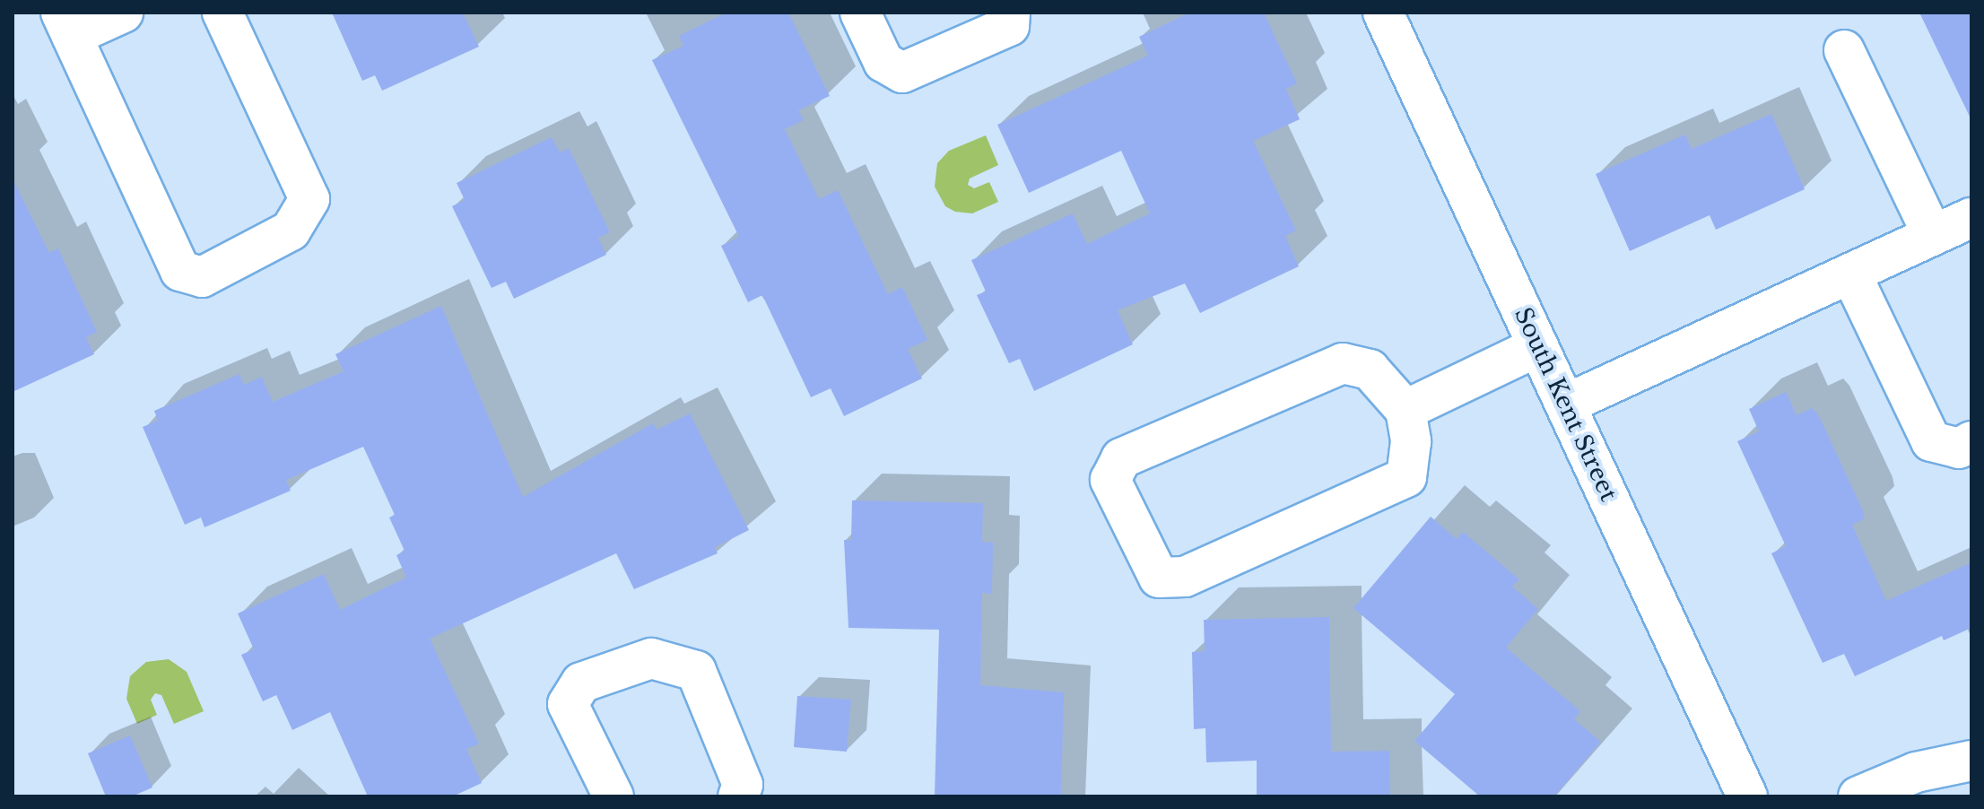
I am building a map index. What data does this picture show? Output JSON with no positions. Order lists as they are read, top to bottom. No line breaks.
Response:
{"streets":{"street":["South Kent Street"]}}
